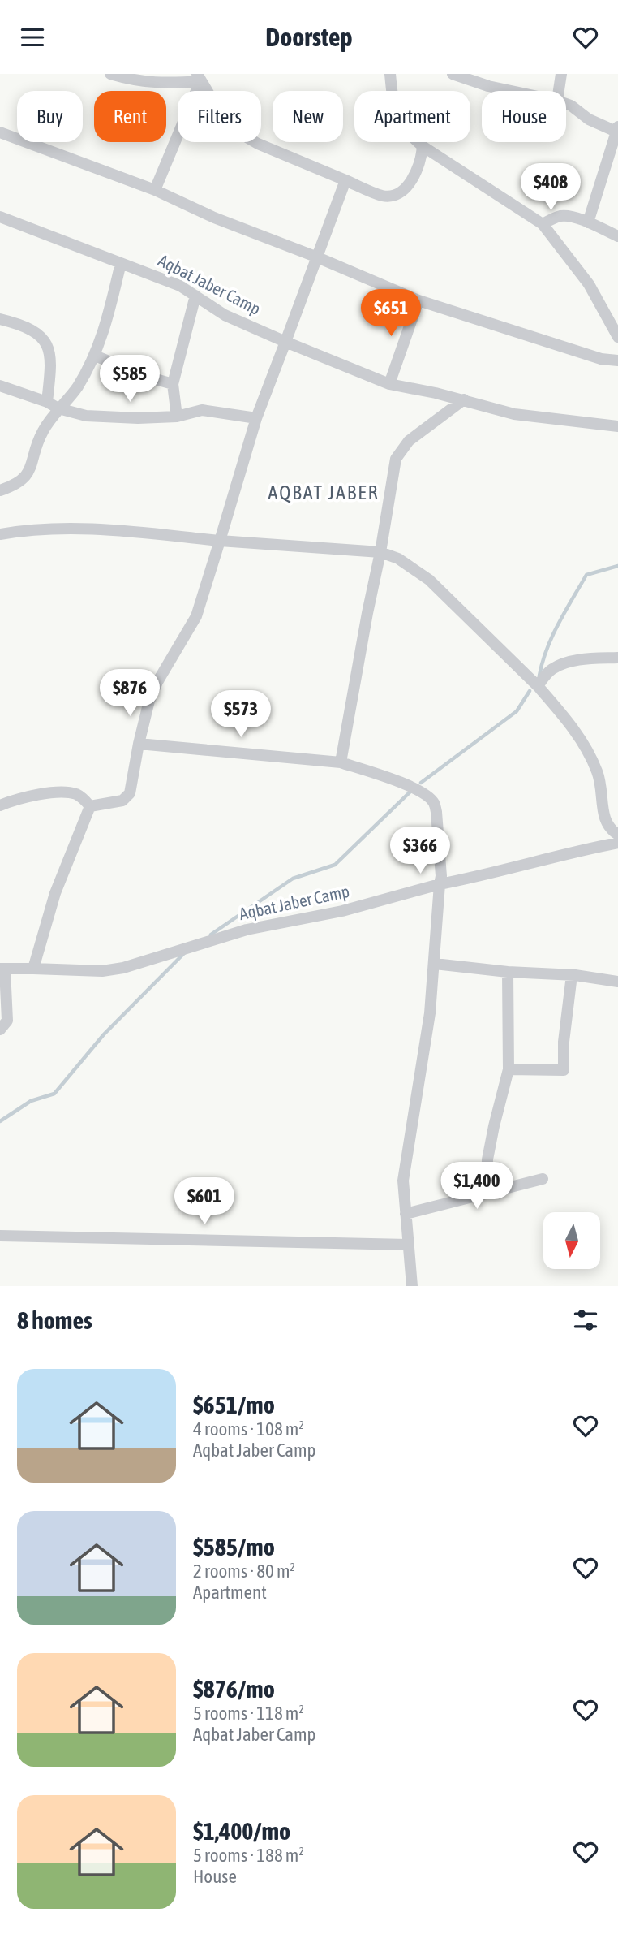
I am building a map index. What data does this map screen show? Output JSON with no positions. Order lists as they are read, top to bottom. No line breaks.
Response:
{"streets":{"street":["Aqbat Jaber Camp"]},"districts":["AQBAT JABER"],"north":"bottom","page":{"header":"Doorstep","chip":["Buy","Rent","Filters","New","Apartment","House"],"price":["$408","$651","$585","$876","$573","$366","$1,400","$601"],"heading":"8 homes","list":[{"name":"$651/mo","note":"4 rooms · 108 m² · Aqbat Jaber Camp"},{"name":"$585/mo","note":"2 rooms · 80 m² · Apartment"},{"name":"$876/mo","note":"5 rooms · 118 m² · Aqbat Jaber Camp"},{"name":"$1,400/mo","note":"5 rooms · 188 m² · House"}]}}
